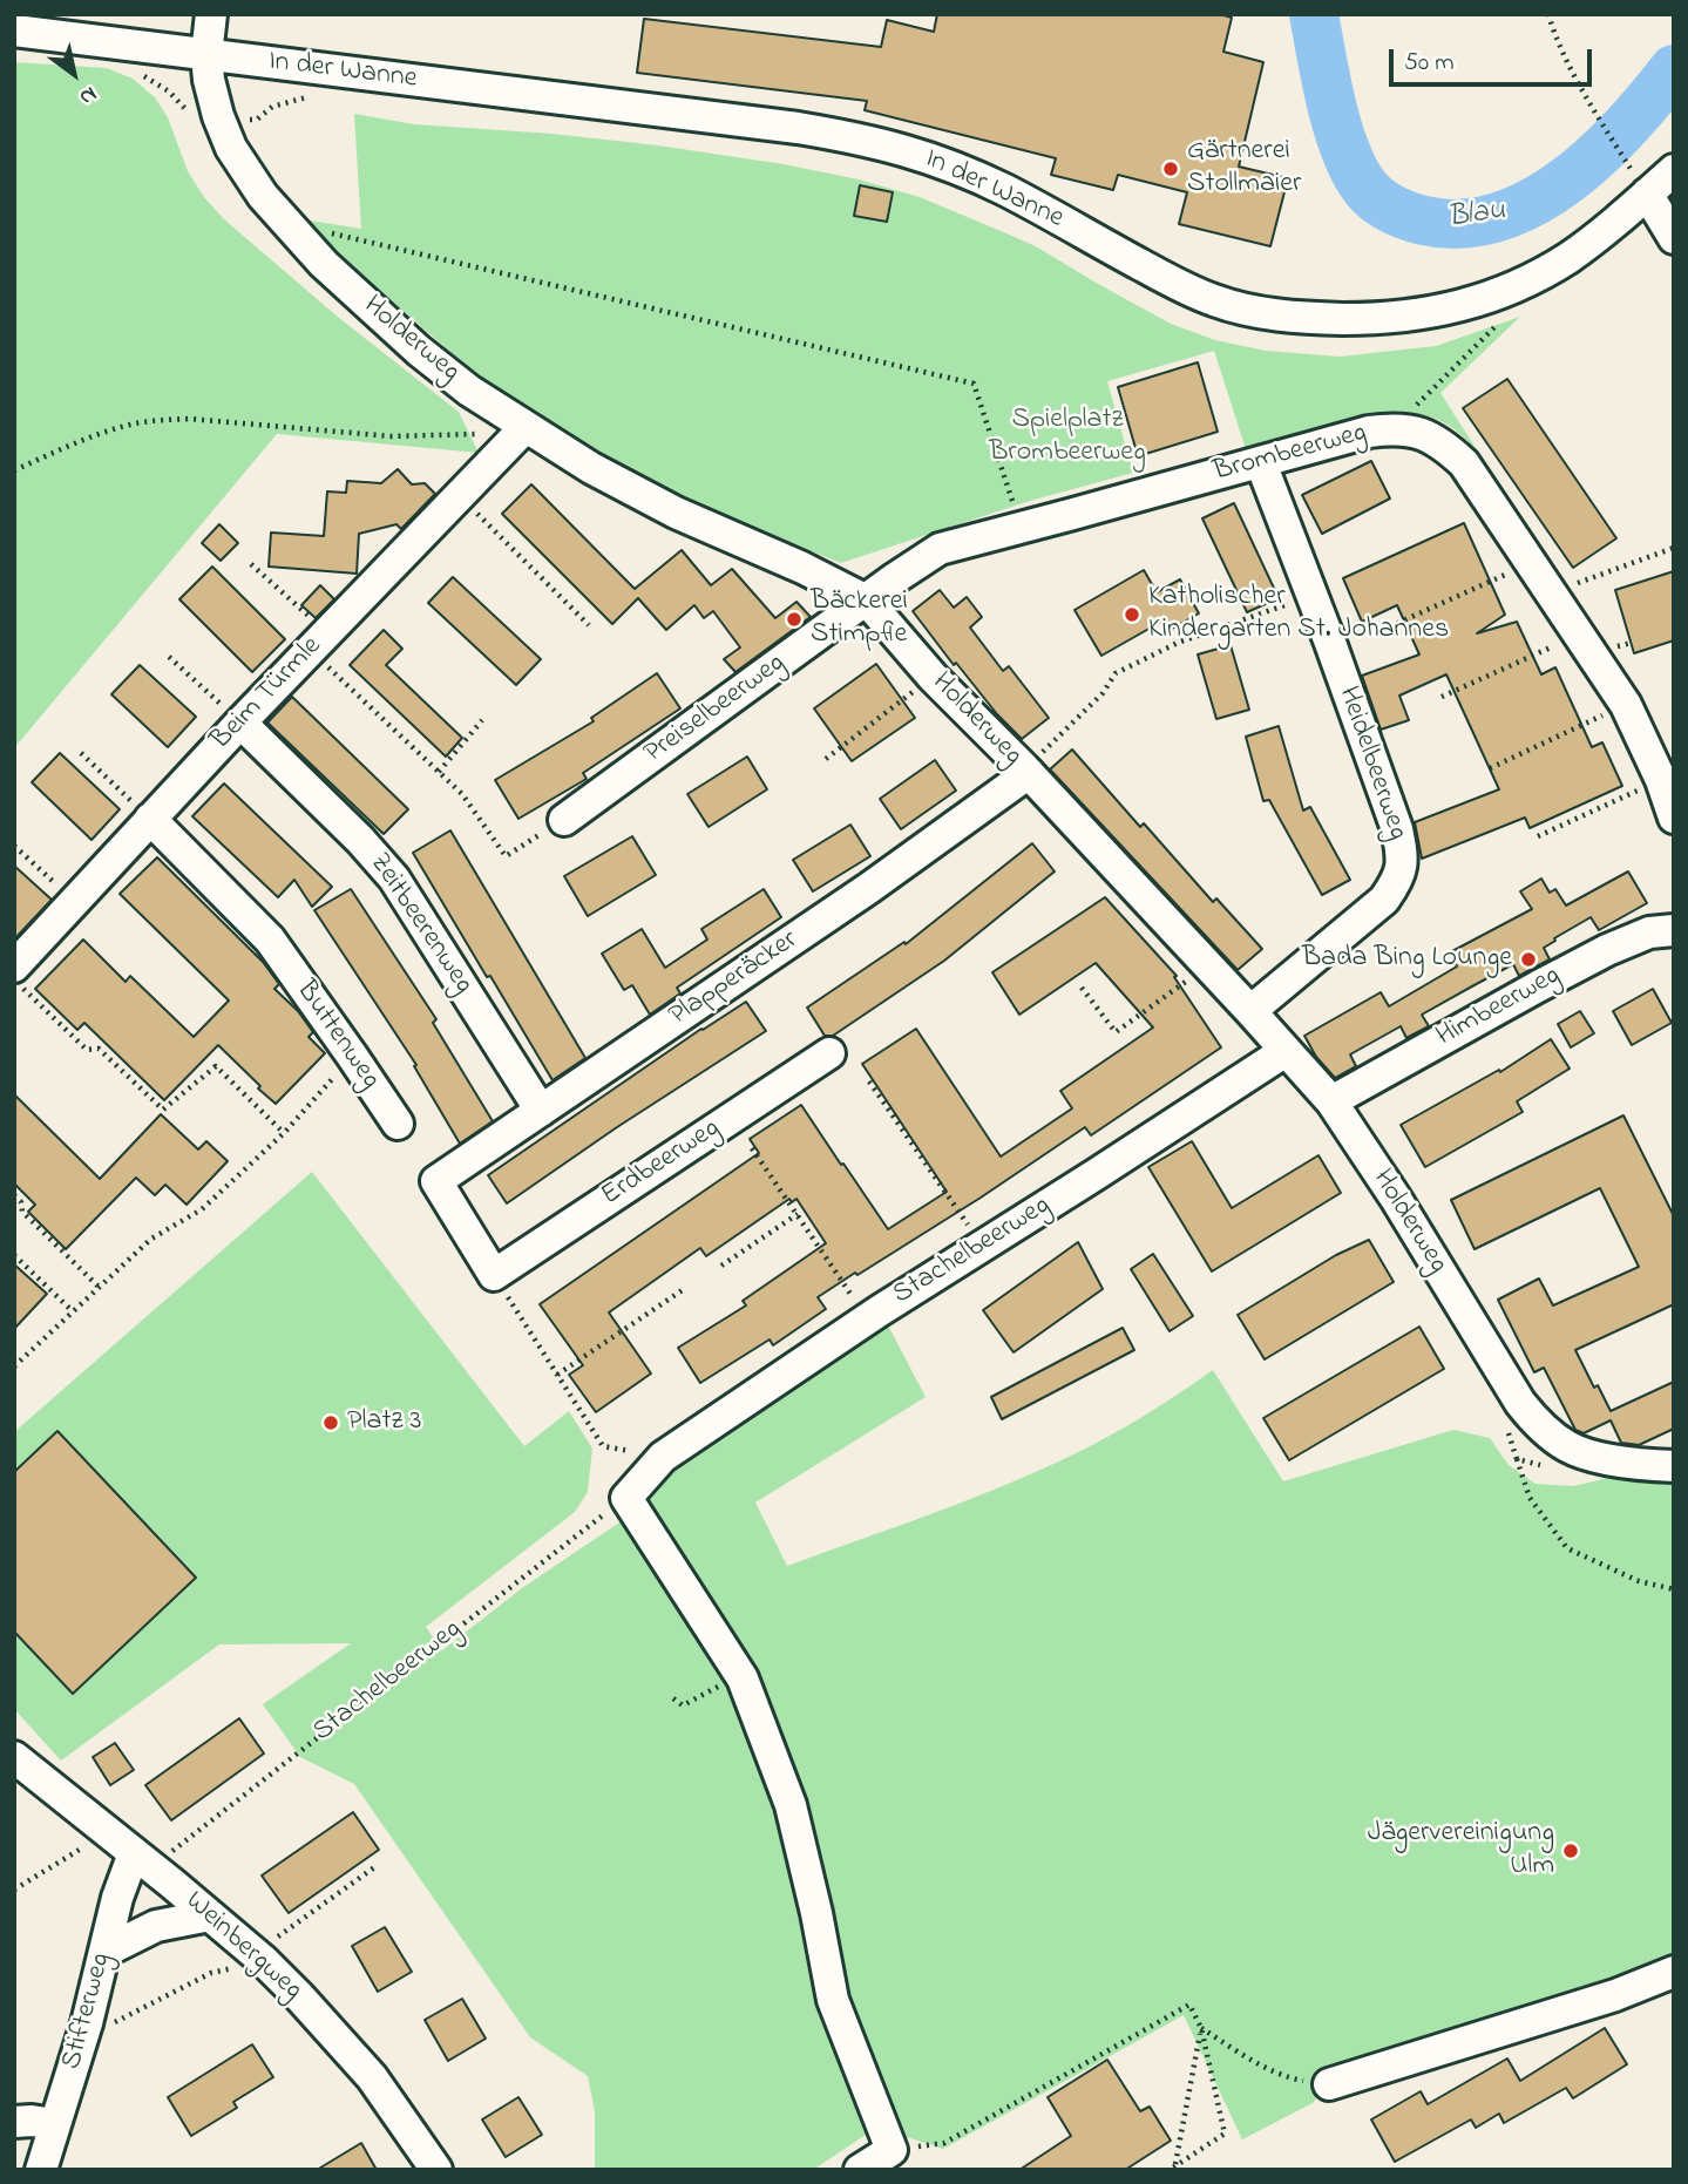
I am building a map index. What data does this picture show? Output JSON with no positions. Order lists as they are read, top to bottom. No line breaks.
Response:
{"streets":{"street":["In der Wanne","Holderweg","Brombeerweg","Beim Türmle","Preiselbeerweg","Heidelbeerweg","Zeitbeerenweg","Plapperäcker","Himbeerweg","Buttenweg","Erdbeerweg","Stachelbeerweg","Weinbergweg","Stifterweg"]},"crossings":[["In der Wanne","Holderweg"],["Holderweg","Brombeerweg"],["Holderweg","Beim Türmle"],["Holderweg","Preiselbeerweg"],["Holderweg","Heidelbeerweg"],["Holderweg","Plapperäcker"],["Holderweg","Himbeerweg"],["Holderweg","Stachelbeerweg"],["Brombeerweg","Preiselbeerweg"],["Brombeerweg","Heidelbeerweg"],["Beim Türmle","Zeitbeerenweg"],["Beim Türmle","Buttenweg"],["Zeitbeerenweg","Plapperäcker"],["Plapperäcker","Erdbeerweg"],["Stachelbeerweg","Weinbergweg"],["Stachelbeerweg","Stifterweg"],["Weinbergweg","Stifterweg"]],"water":["Blau"],"parks":["Spielplatz Brombeerweg"],"places":["Gärtnerei Stollmaier","Katholischer Kindergarten St. Johannes","Bäckerei Stimpfle","Bada Bing Lounge","Platz 3","Jägervereinigung Ulm"],"scale_bar":"50 m","north":"bottom right"}
